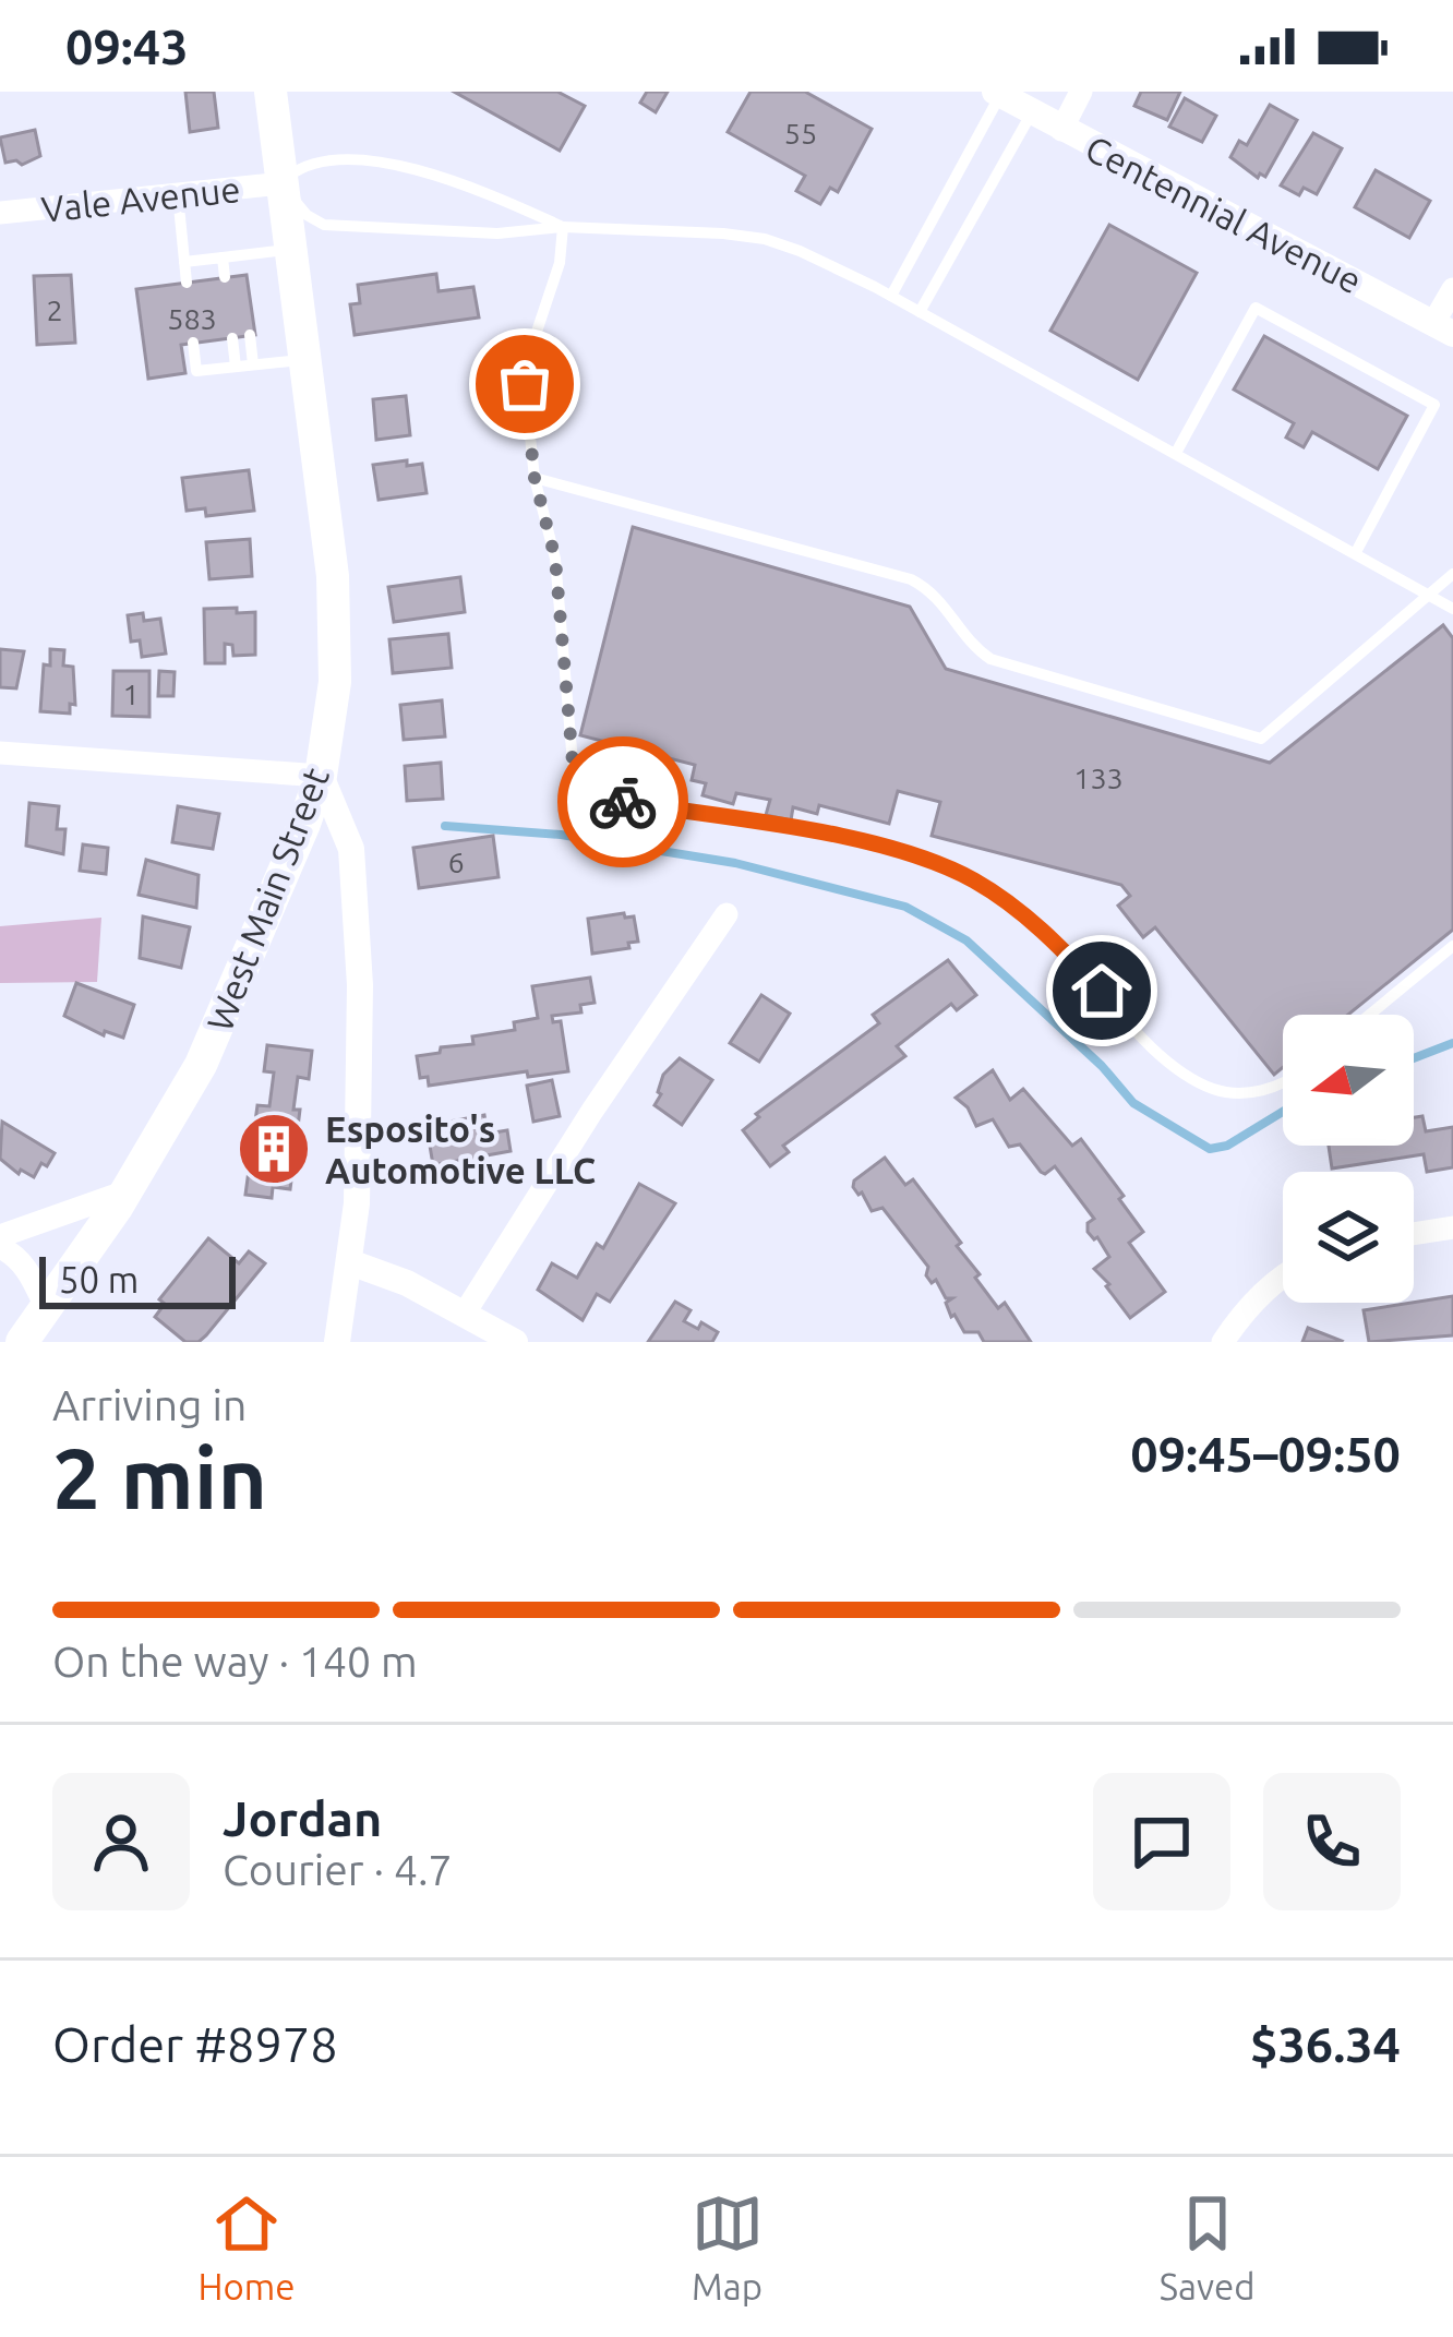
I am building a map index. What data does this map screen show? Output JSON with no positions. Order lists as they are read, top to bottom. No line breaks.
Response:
{"streets":{"main road":["West Main Street"],"street":["Vale Avenue","Centennial Avenue"]},"crossings":[["Vale Avenue","West Main Street"]],"places":{"building":["Esposito's Automotive LLC"]},"house_numbers":["55","2","583","1","133","6"],"scale_bar":"50 m","north":"left","page":{"status":"09:43","scale":"50 m","heading":["2 min","Arriving in","09:45–09:50"],"panel":["Jordan","Courier · 4.7","Order #8978","$36.34"],"bar":"On the way · 140 m","tabs":["Home","Map","Saved"]}}
